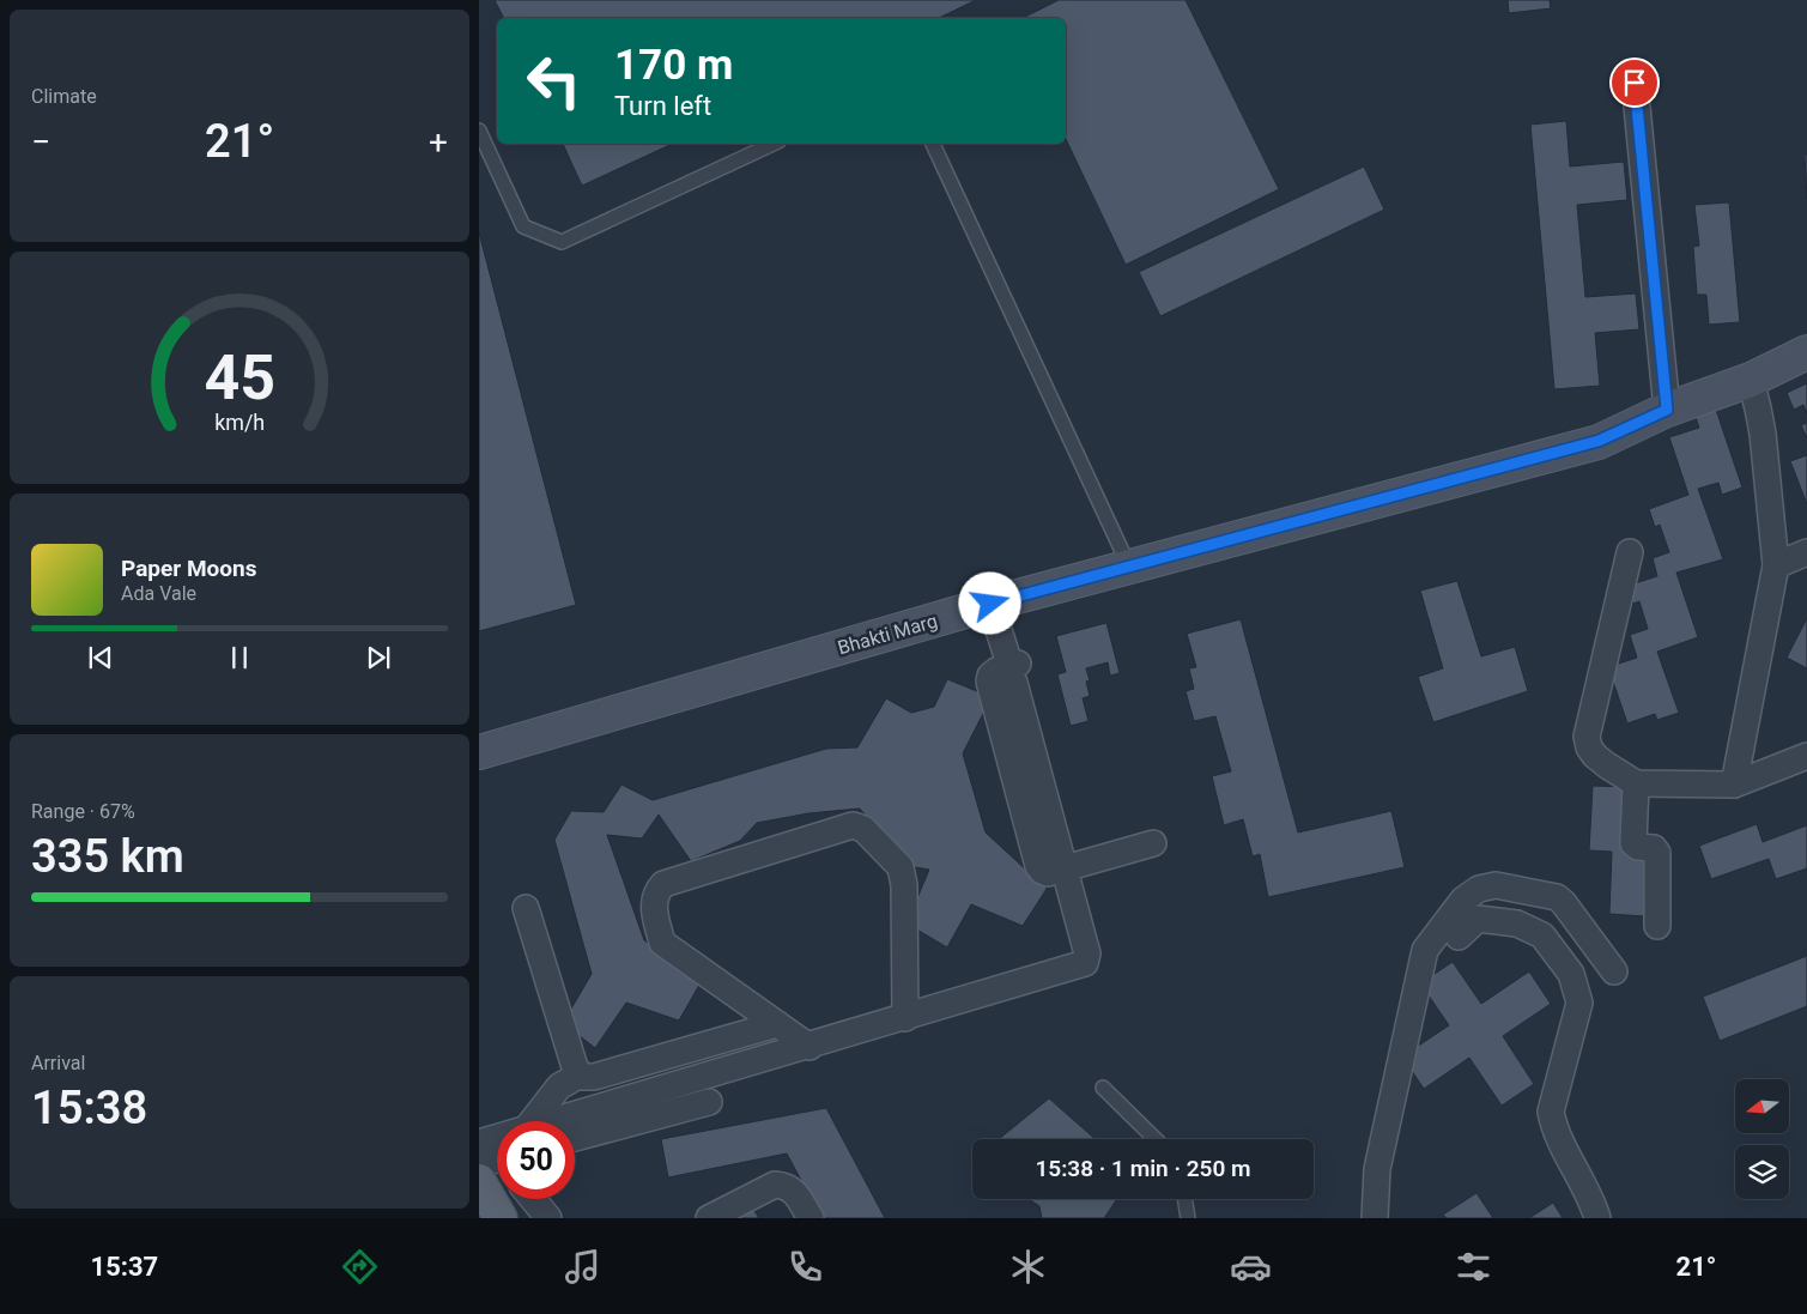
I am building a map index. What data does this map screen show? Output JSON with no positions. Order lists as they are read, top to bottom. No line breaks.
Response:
{"streets":{"main road":["Bhakti Marg"]},"north":"left","page":{"tile":["Climate",["Range · 67%","335 km"],["Arrival","15:38"]],"turn":["170 m","Turn left"],"heat":["−","21°","+"],"song":["Paper Moons","Ada Vale"],"limit":"50","trip":"15:38 · 1 min · 250 m","tabs":["15:37","21°"],"gauge":["45","km/h"]}}
